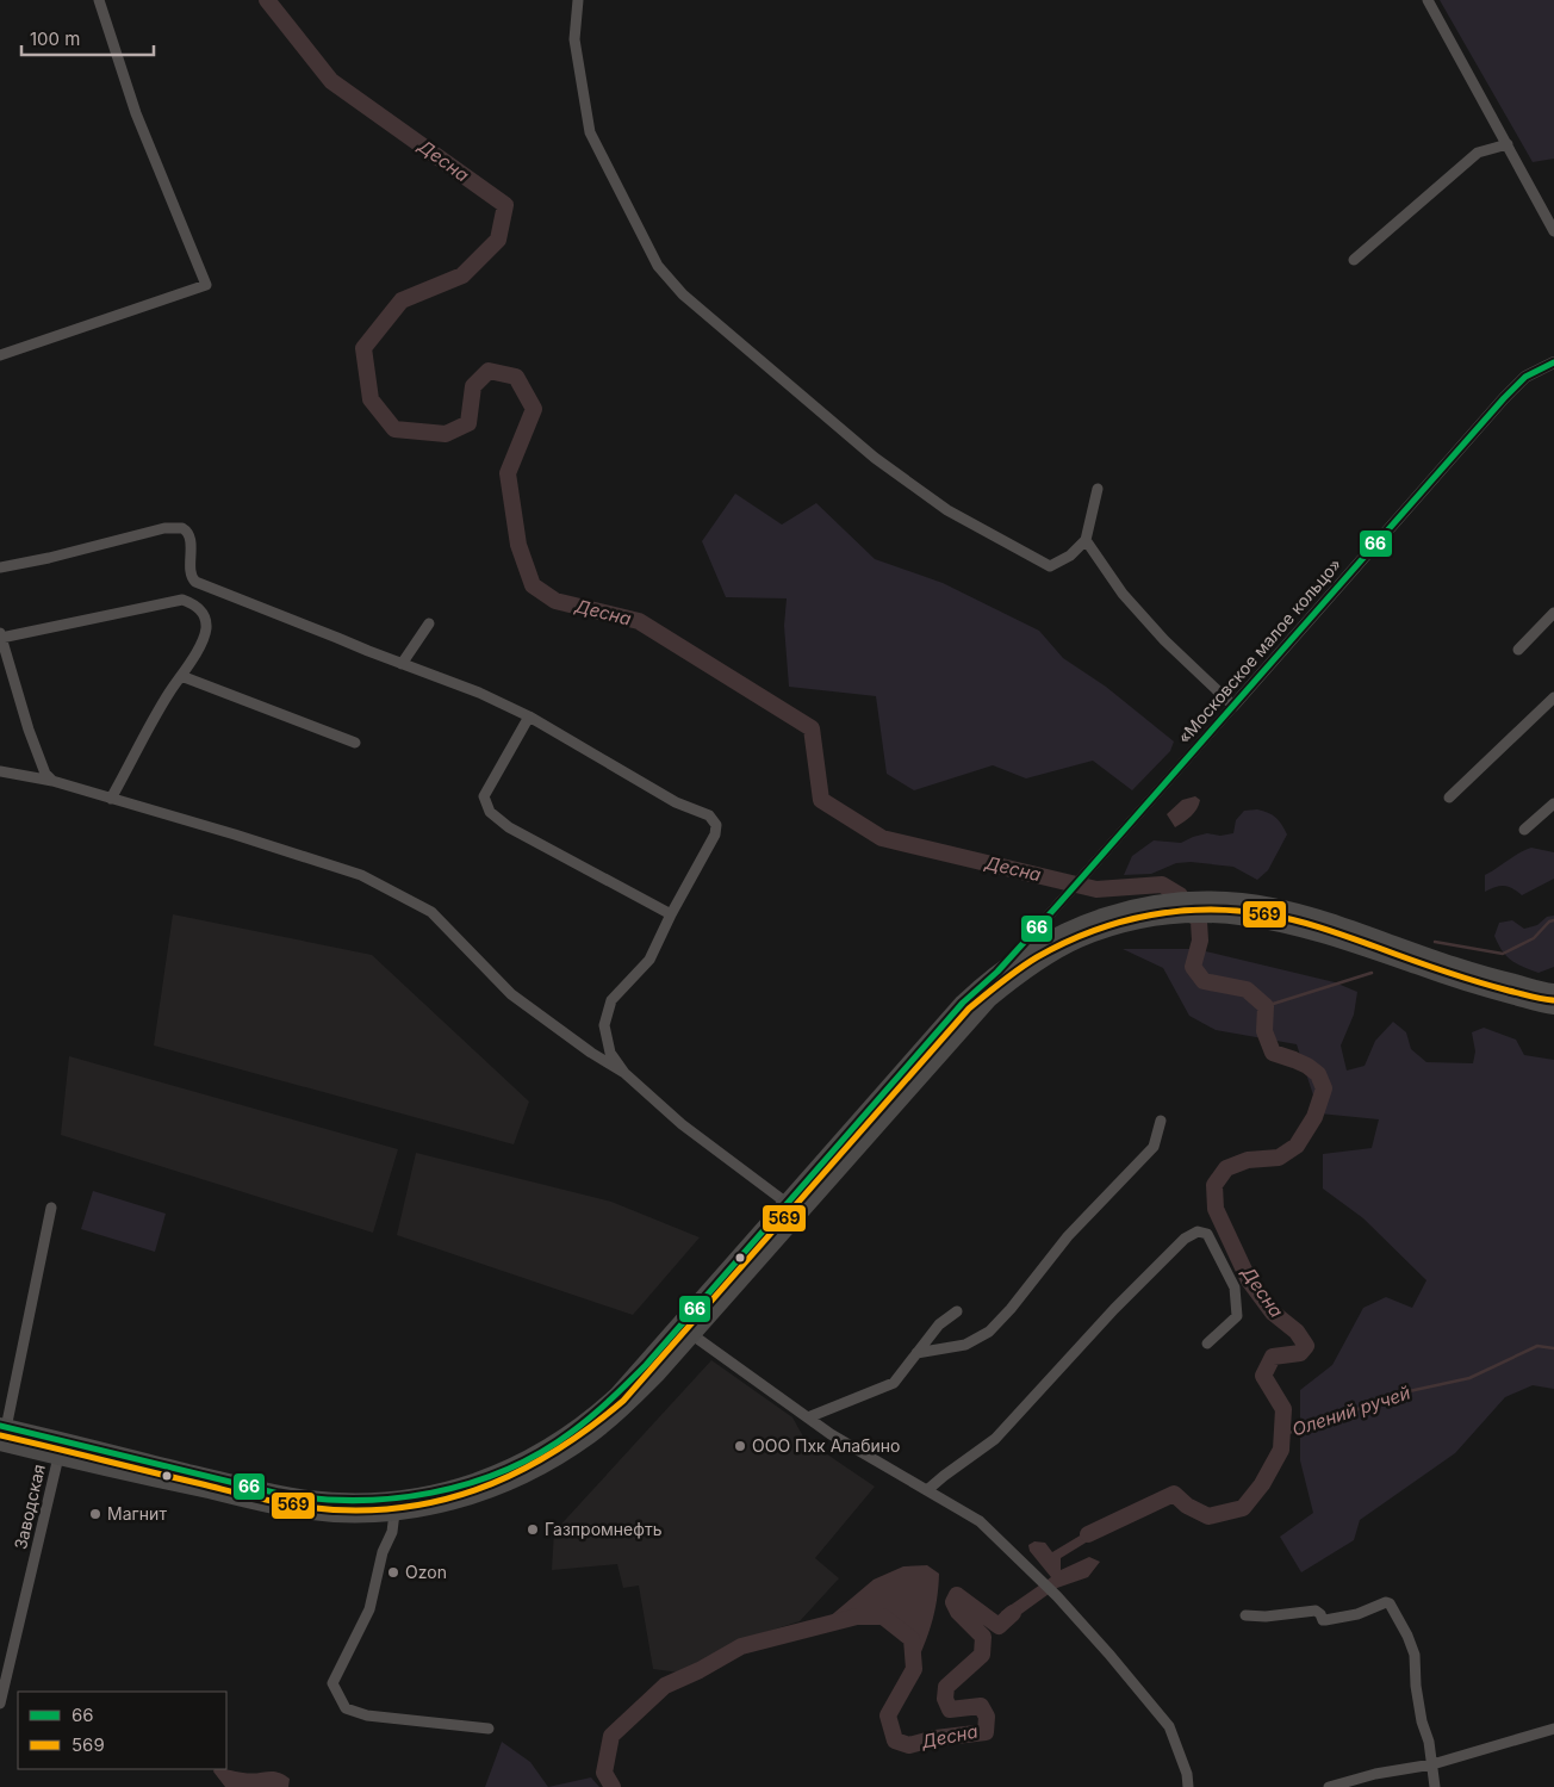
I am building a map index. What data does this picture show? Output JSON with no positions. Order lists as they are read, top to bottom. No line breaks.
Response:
{"streets":{"street":["«Московское малое кольцо»","Заводская"]},"water":["Десна","Олений ручей"],"places":["ООО Пхк Алабино","Магнит","Газпромнефть","Ozon"],"lines":["transit line 66","transit line 569"],"legend":["66","569"],"scale_bar":"100 m"}
